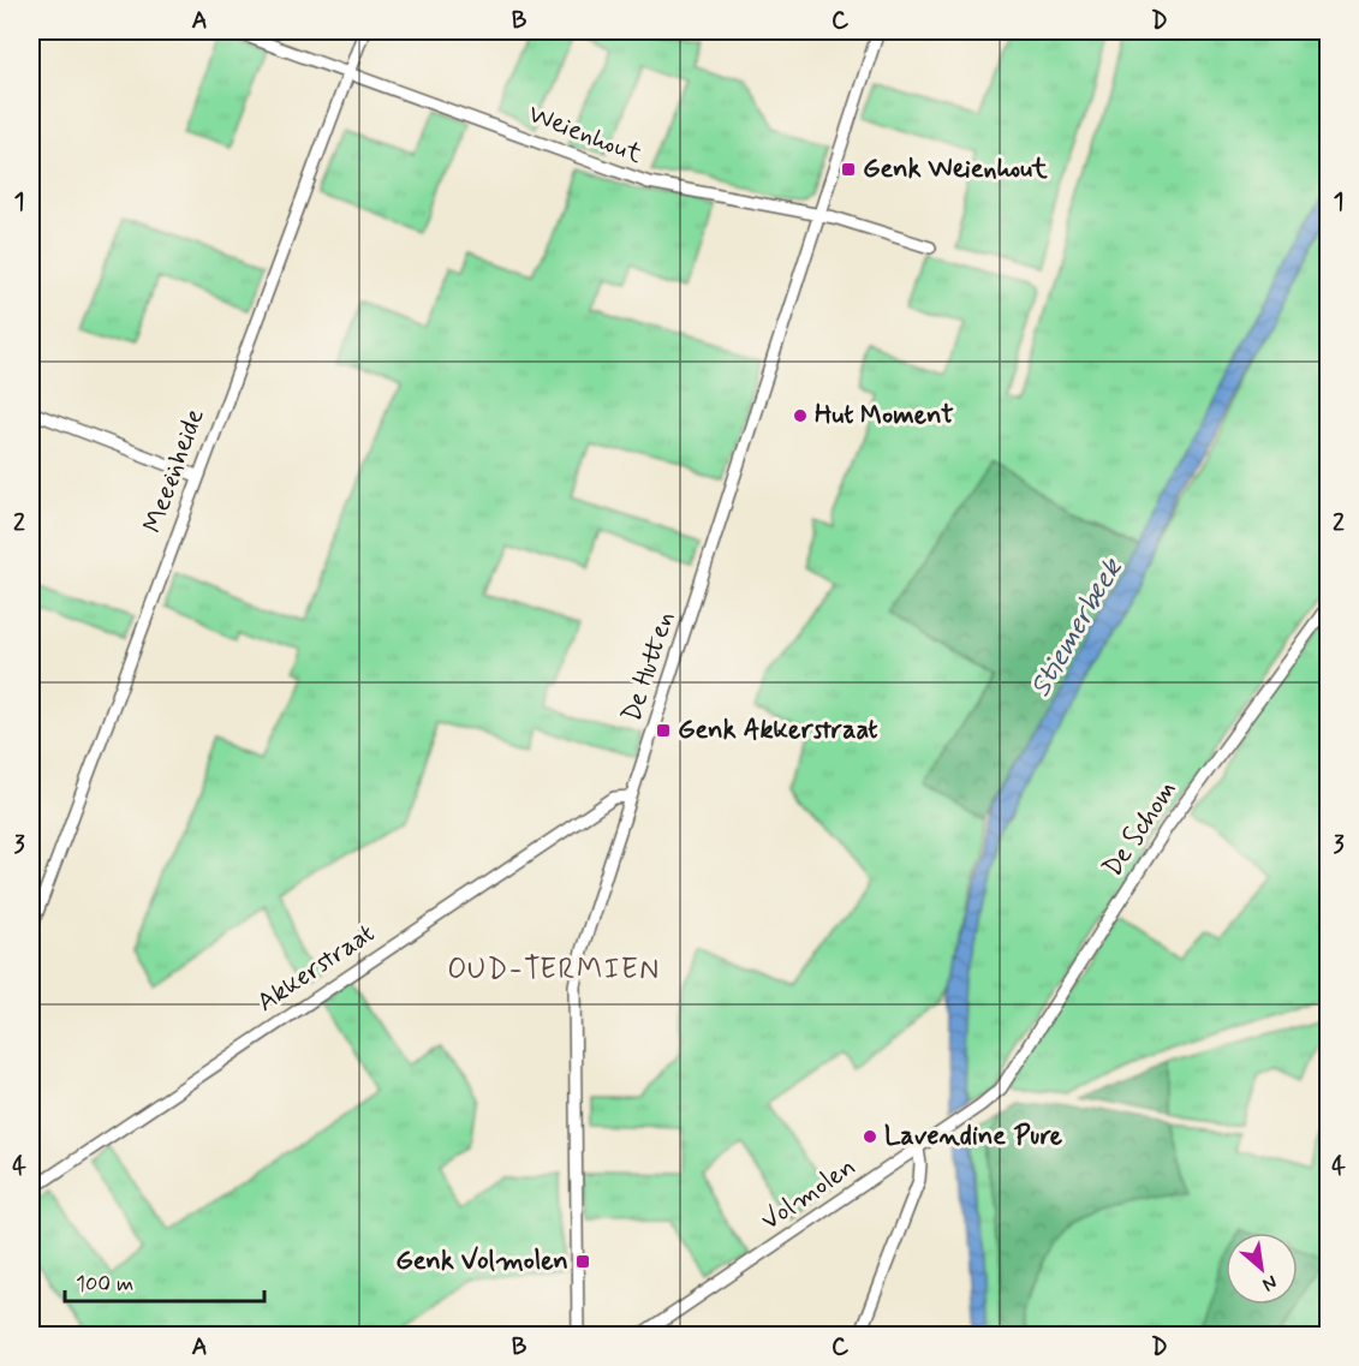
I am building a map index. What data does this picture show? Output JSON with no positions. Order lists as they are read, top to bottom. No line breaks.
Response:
{"streets":{"street":["Weienhout","Meeënheide","De Hutten","De Schom","Akkerstraat","Volmolen"]},"crossings":[["Weienhout","Meeënheide"],["Weienhout","De Hutten"],["De Hutten","Akkerstraat"],["De Schom","Volmolen"]],"districts":["OUD-TERMIEN"],"water":["Stiemerbeek"],"places":{"transit":["Genk Weienhout","Genk Akkerstraat","Genk Volmolen"],"other":["Hut Moment","Lavendine Pure"]},"scale_bar":"100 m","north":"bottom right","grid":{"columns":["A","B","C","D"],"rows":["1","2","3","4"]}}
